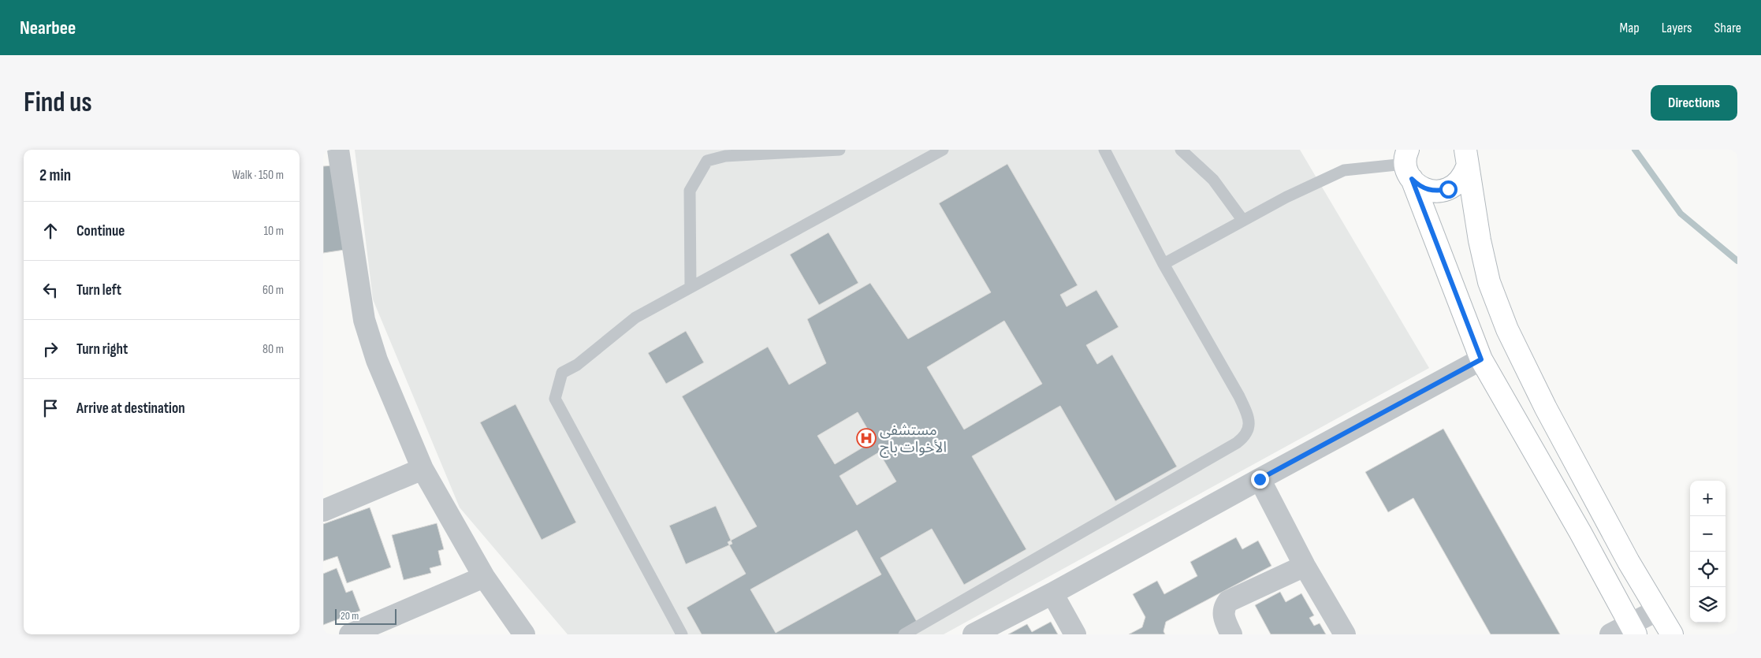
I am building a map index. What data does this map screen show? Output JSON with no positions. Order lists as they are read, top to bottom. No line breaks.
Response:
{"places":{"hospital":["مستشفى الأخوات باج"]},"scale_bar":"20 m","page":{"header":"Nearbee","nav":["Map","Layers","Share"],"buttons":"Directions","title":"Find us","heading":["2 min","Walk · 150 m"],"list":[["Continue","10 m"],["Turn left","60 m"],["Turn right","80 m"],"Arrive at destination"],"map_buttons":["+","−"],"scale":"20 m"}}
